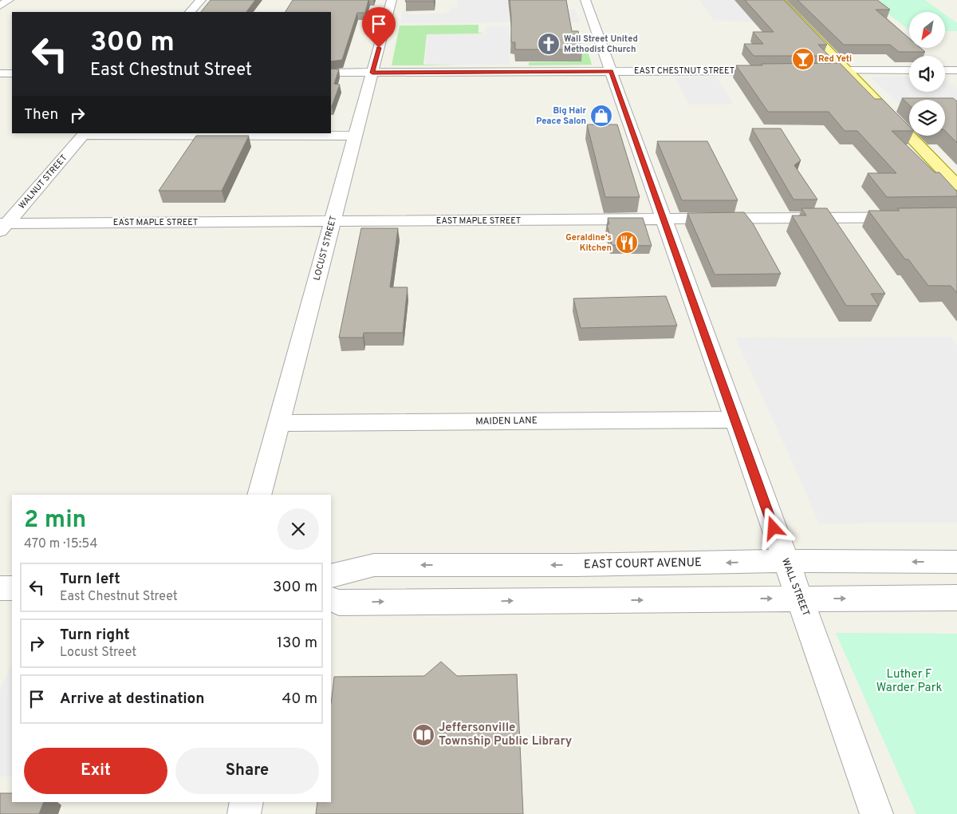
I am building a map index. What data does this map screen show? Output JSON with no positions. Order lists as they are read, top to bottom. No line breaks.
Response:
{"streets":{"street":["EAST CHESTNUT STREET","WALNUT STREET","EAST MAPLE STREET","LOCUST STREET","MAIDEN LANE","EAST COURT AVENUE","WALL STREET"]},"crossings":[["EAST CHESTNUT STREET","LOCUST STREET"],["EAST CHESTNUT STREET","WALL STREET"],["WALNUT STREET","EAST MAPLE STREET"],["EAST MAPLE STREET","LOCUST STREET"],["EAST MAPLE STREET","WALL STREET"],["LOCUST STREET","MAIDEN LANE"],["MAIDEN LANE","WALL STREET"],["EAST COURT AVENUE","WALL STREET"]],"parks":["Luther F Warder Park"],"places":{"church":["Wall Street United Methodist Church"],"bar":["Red Yeti"],"shop":["Big Hair Peace Salon"],"restaurant":["Geraldine's Kitchen"],"library":["Jeffersonville Township Public Library"]},"north":"bottom left","page":{"turn":["300 m","East Chestnut Street"],"then":"Then","heading":["2 min","470 m · 15:54"],"list":[{"name":"Turn left","note":"East Chestnut Street","value":"300 m"},{"name":"Turn right","note":"Locust Street","value":"130 m"},{"name":"Arrive at destination","value":"40 m"}],"buttons":["Exit","Share"]}}
